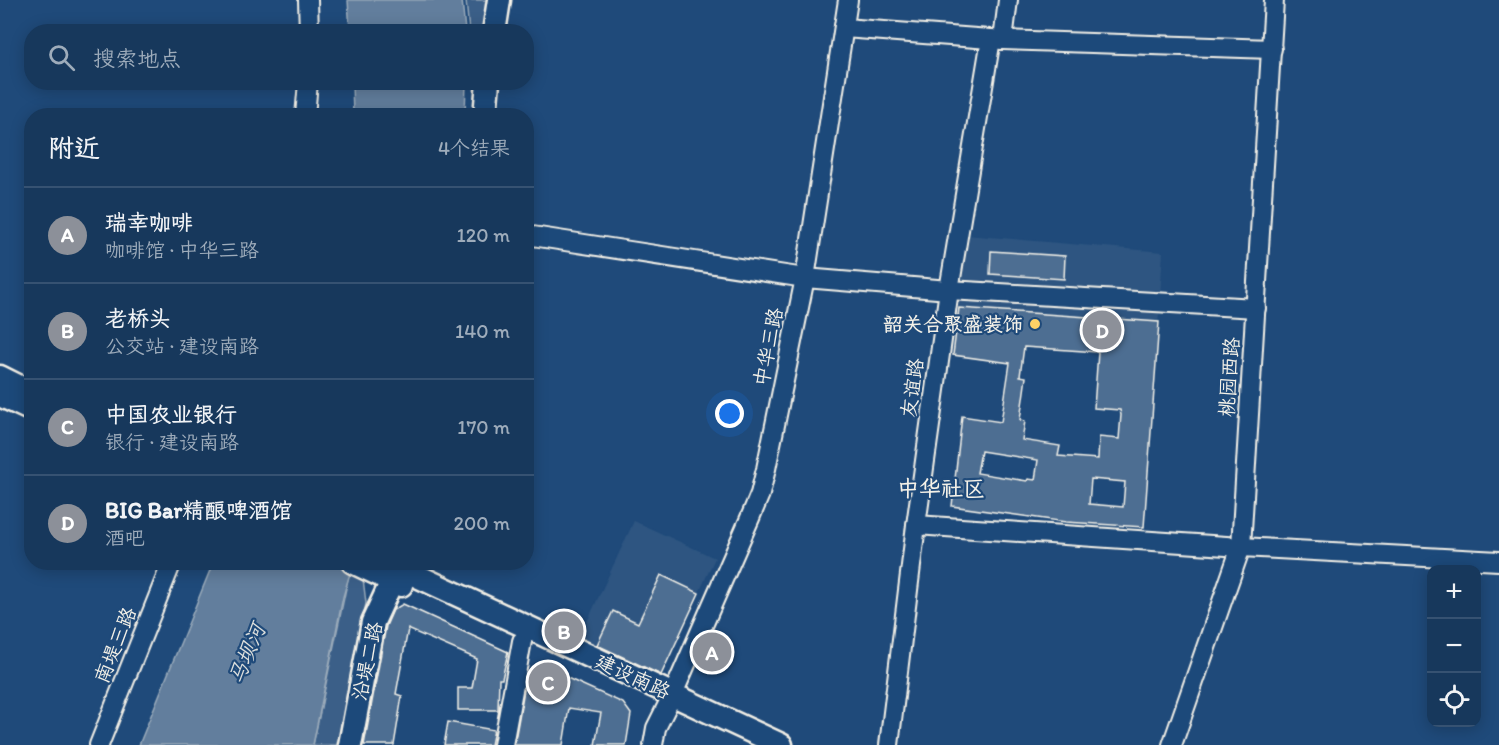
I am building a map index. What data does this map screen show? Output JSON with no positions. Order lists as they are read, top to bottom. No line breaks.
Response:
{"streets":{"main road":["沿堤二路","建设南路"],"street":["中华三路","桃园西路","友谊路","南堤三路"]},"crossings":[["中华三路","建设南路"]],"districts":["中华社区"],"water":["马坝河"],"places":["韶关合聚盛装饰"],"page":{"search":"搜索地点","heading":["附近","4个结果"],"list":[{"mark":"A","name":"瑞幸咖啡","note":"咖啡馆 · 中华三路","value":"120 m"},{"mark":"B","name":"老桥头","note":"公交站 · 建设南路","value":"140 m"},{"mark":"C","name":"中国农业银行","note":"银行 · 建设南路","value":"170 m"},{"mark":"D","name":"BIG Bar精酿啤酒馆","note":"酒吧","value":"200 m"}],"pins":["D","B","A","C"],"map_buttons":["+","−"]}}
